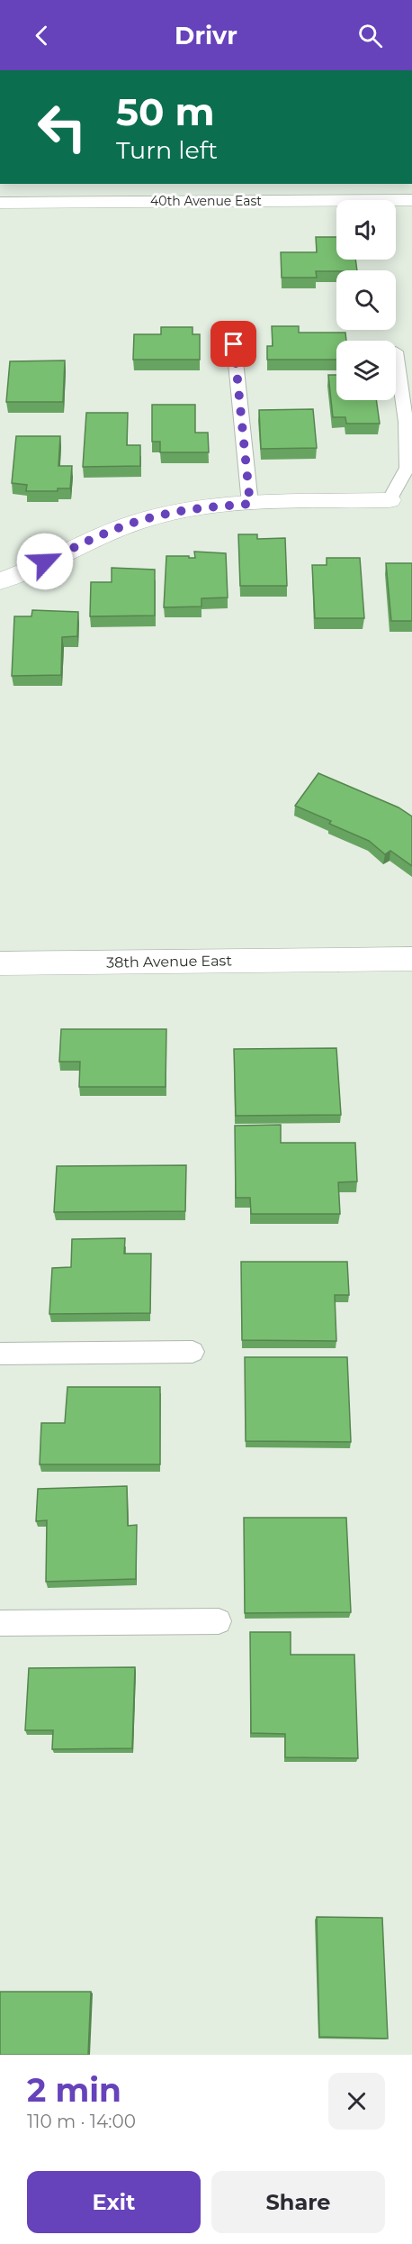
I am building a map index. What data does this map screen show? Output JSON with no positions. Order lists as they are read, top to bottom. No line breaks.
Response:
{"streets":{"street":["40th Avenue East","38th Avenue East"]},"page":{"header":"Drivr","turn":["50 m","Turn left"],"heading":["2 min","110 m · 14:00"],"buttons":["Exit","Share"]}}
